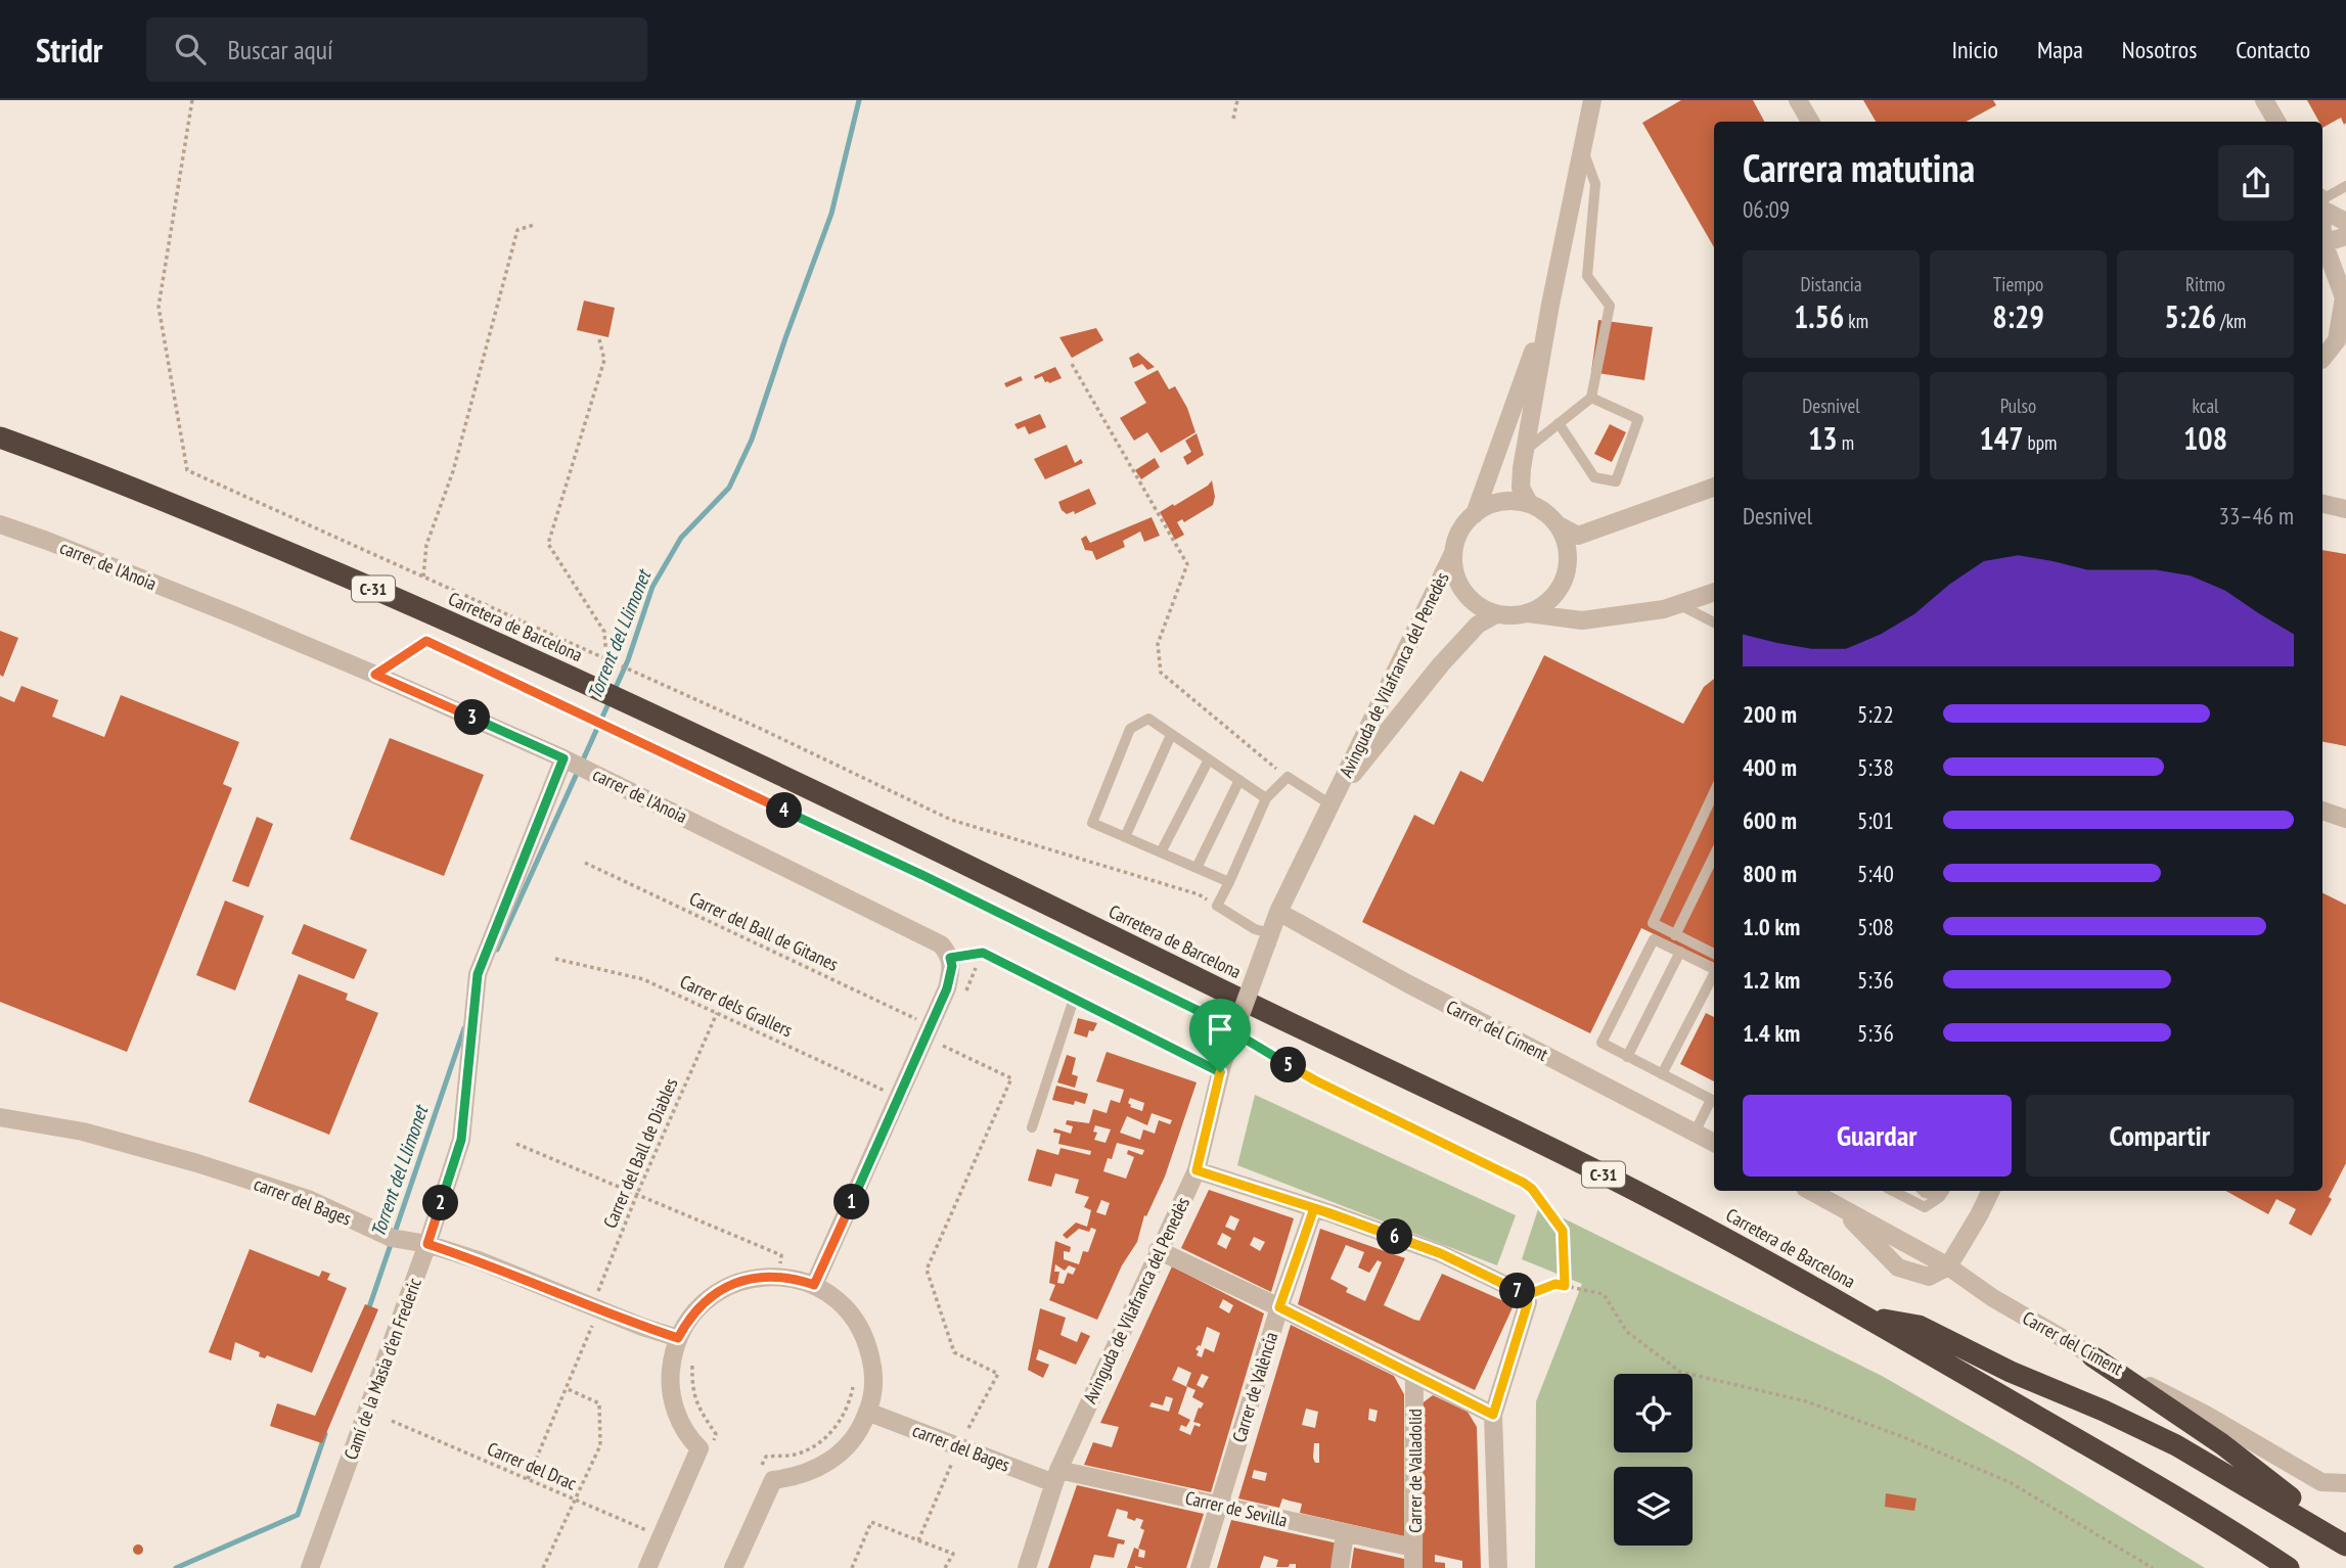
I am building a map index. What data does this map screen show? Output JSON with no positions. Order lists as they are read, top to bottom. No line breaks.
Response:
{"streets":{"highway":["C-31","Carretera de Barcelona"],"street":["carrer de l'Anoia","Avinguda de Vilafranca del Penedès","Carrer del Ciment","carrer del Bages","Camí de la Masia d'en Frederic","Carrer de València","Carrer de Valladolid","Carrer de Sevilla"],"path":["Carrer del Ball de Gitanes","Carrer dels Grallers","Carrer del Ball de Diables","Carrer del Drac"]},"crossings":[["carrer de l'Anoia","Camí de la Masia d'en Frederic"],["Avinguda de Vilafranca del Penedès","Carrer del Ciment"],["Avinguda de Vilafranca del Penedès","carrer del Bages"],["Avinguda de Vilafranca del Penedès","Carrer de Sevilla"],["Carrer dels Grallers","Carrer del Ball de Diables"],["Carrer del Ball de Diables","carrer del Bages"],["Carrer del Ball de Diables","Carrer del Drac"],["carrer del Bages","Camí de la Masia d'en Frederic"],["carrer del Bages","Carrer de Sevilla"],["Carrer de València","Carrer de Sevilla"],["Carrer de Valladolid","Carrer de Sevilla"]],"water":["Torrent del Llimonet"],"page":{"header":"Stridr","search":"Buscar aquí","nav":["Inicio","Mapa","Nosotros","Contacto"],"heading":["Carrera matutina","06:09"],"stats":[["Distancia","1.56 km"],["Tiempo","8:29"],["Ritmo","5:26 /km"],["Desnivel","13 m"],["Pulso","147 bpm"],["kcal","108"]],"chart":["Desnivel","33–46 m"],"list":[{"name":"200 m","note":"5:22"},{"name":"400 m","note":"5:38"},{"name":"600 m","note":"5:01"},{"name":"800 m","note":"5:40"},{"name":"1.0 km","note":"5:08"},{"name":"1.2 km","note":"5:36"},{"name":"1.4 km","note":"5:36"}],"pins":["3","4","5","1","2","6","7"],"buttons":["Guardar","Compartir"]}}
